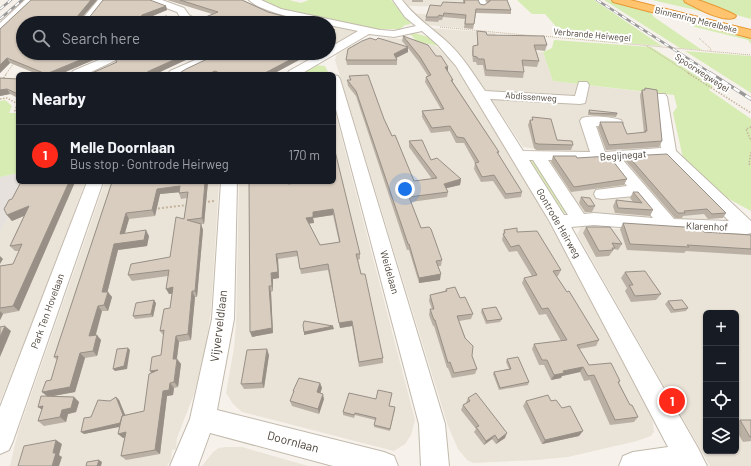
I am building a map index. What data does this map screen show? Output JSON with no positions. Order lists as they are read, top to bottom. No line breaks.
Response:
{"streets":{"highway":["Binnenring Merelbeke"],"street":["Abdissenweg","Begijnegat","Gontrode Heirweg","Klarenhof","Weidelaan","Park Ten Hovelaan","Vijverveldlaan","Doornlaan"],"path":["Verbrande Heiwegel","Spoorwegwegel"]},"crossings":[["Verbrande Heiwegel","Spoorwegwegel"],["Abdissenweg","Gontrode Heirweg"],["Begijnegat","Gontrode Heirweg"],["Begijnegat","Klarenhof"],["Gontrode Heirweg","Klarenhof"],["Vijverveldlaan","Doornlaan"]],"page":{"search":"Search here","heading":"Nearby","list":[{"mark":"1","name":"Melle Doornlaan","note":"Bus stop · Gontrode Heirweg","value":"170 m"}],"map_buttons":["+","−"],"pins":"1"}}
